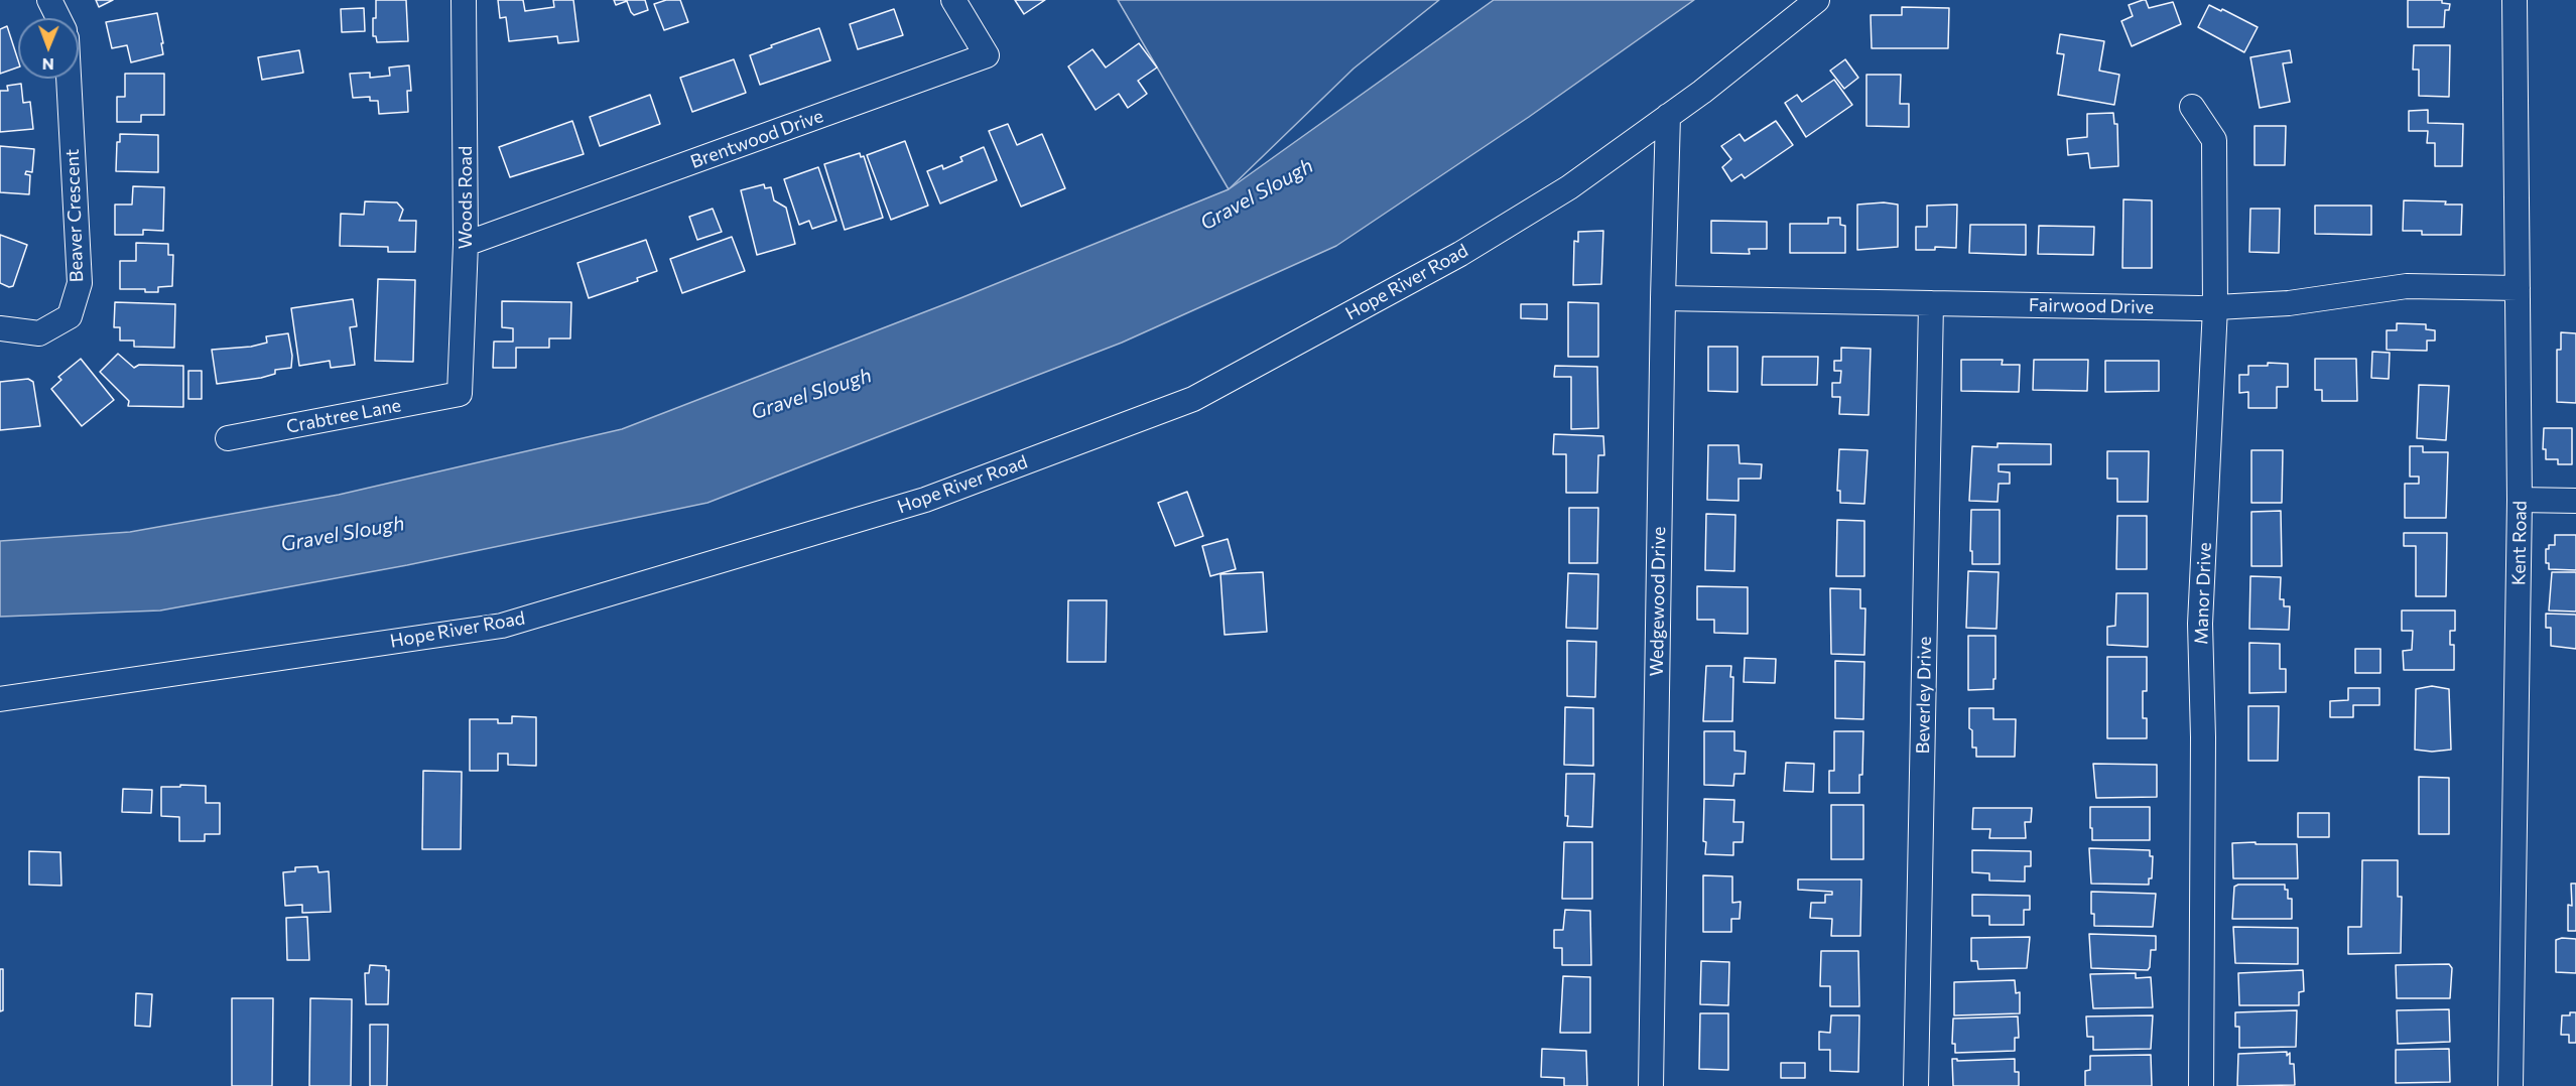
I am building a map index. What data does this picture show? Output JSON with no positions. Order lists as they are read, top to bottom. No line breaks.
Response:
{"streets":{"street":["Brentwood Drive","Woods Road","Beaver Crescent","Hope River Road","Fairwood Drive","Crabtree Lane","Kent Road","Manor Drive","Wedgewood Drive","Beverley Drive"]},"crossings":[["Brentwood Drive","Woods Road"],["Woods Road","Crabtree Lane"],["Hope River Road","Wedgewood Drive"],["Fairwood Drive","Kent Road"],["Fairwood Drive","Manor Drive"],["Fairwood Drive","Wedgewood Drive"],["Fairwood Drive","Beverley Drive"]],"water":["Gravel Slough"],"north":"bottom"}
